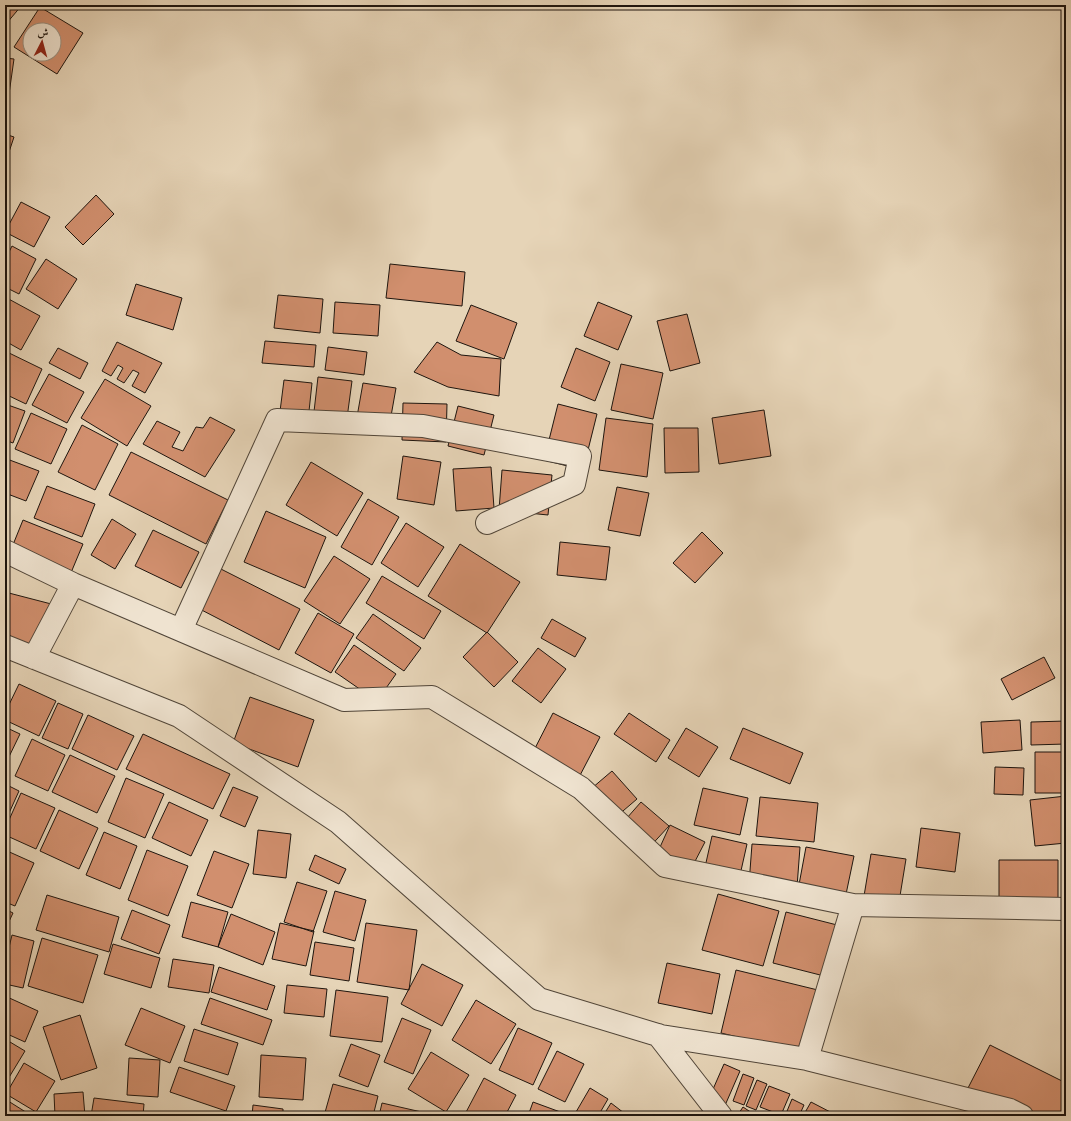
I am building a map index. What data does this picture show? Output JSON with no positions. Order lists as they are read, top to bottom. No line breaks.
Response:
{"north":"top"}
